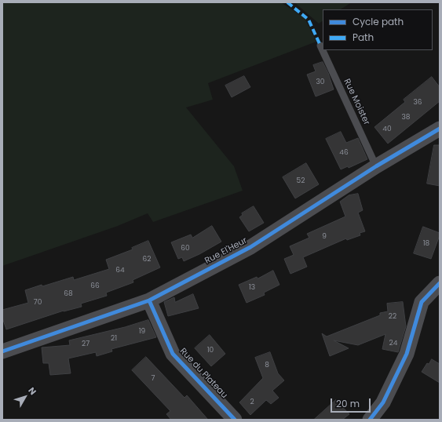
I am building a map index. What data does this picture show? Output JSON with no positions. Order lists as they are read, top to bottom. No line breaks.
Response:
{"streets":{"street":["Rue El'Heur","Rue du Plateau"],"lane":["Rue Moister"]},"crossings":[["Rue Moister","Rue El'Heur"],["Rue El'Heur","Rue du Plateau"]],"house_numbers":["30","36","38","40","46","52","9","18","60","62","64","66","13","68","70","22","19","21","24","27","10","8","7","2"],"legend":["Cycle path","Path"],"scale_bar":"20 m","north":"top right"}
